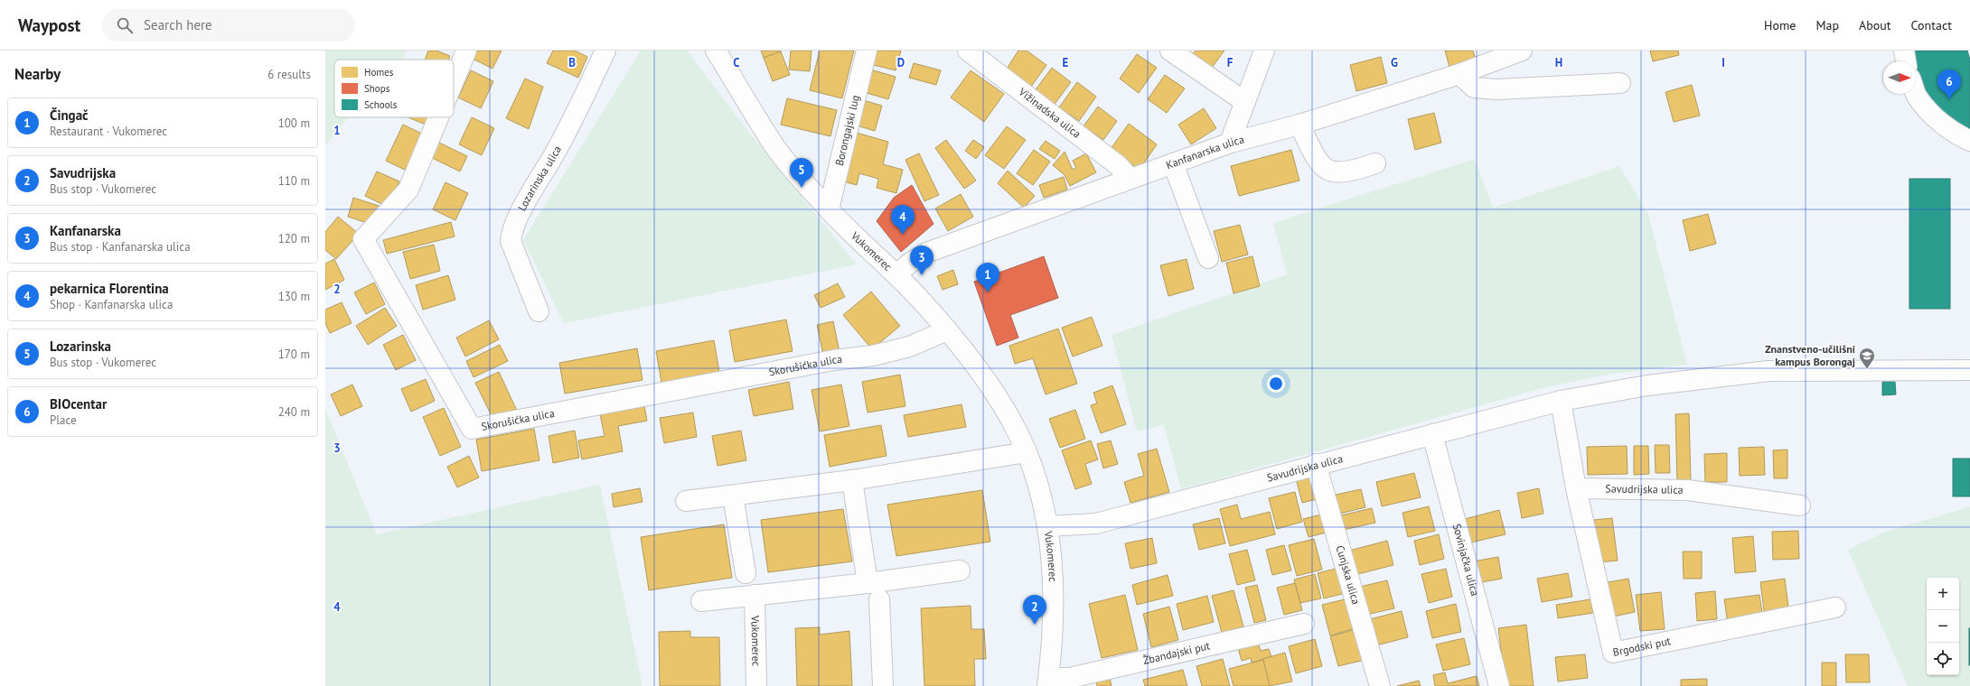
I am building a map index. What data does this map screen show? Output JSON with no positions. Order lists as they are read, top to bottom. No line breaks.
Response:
{"streets":{"street":["Vižinadska ulica","Borongajski lug","Kanfanarska ulica","Lozarinska ulica","Vukomerec","Skorušićka ulica","Savudrijska ulica","Sovinjačka ulica","Cunjska ulica","Brgodski put","Žbandajski put"]},"crossings":[["Vižinadska ulica","Kanfanarska ulica"],["Borongajski lug","Vukomerec"],["Kanfanarska ulica","Vukomerec"],["Vukomerec","Skorušićka ulica"],["Vukomerec","Savudrijska ulica"],["Vukomerec","Žbandajski put"],["Savudrijska ulica","Sovinjačka ulica"],["Savudrijska ulica","Cunjska ulica"],["Savudrijska ulica","Brgodski put"]],"places":{"school or university":["Znanstveno-učilišni kampus Borongaj"]},"legend":["Homes","Shops","Schools"],"north":"right","page":{"header":"Waypost","search":"Search here","nav":["Home","Map","About","Contact"],"heading":["Nearby","6 results"],"pins":["6","5","4","3","1","2"],"list":[{"mark":"1","name":"Čingač","note":"Restaurant · Vukomerec","value":"100 m"},{"mark":"2","name":"Savudrijska","note":"Bus stop · Vukomerec","value":"110 m"},{"mark":"3","name":"Kanfanarska","note":"Bus stop · Kanfanarska ulica","value":"120 m"},{"mark":"4","name":"pekarnica Florentina","note":"Shop · Kanfanarska ulica","value":"130 m"},{"mark":"5","name":"Lozarinska","note":"Bus stop · Vukomerec","value":"170 m"},{"mark":"6","name":"BIOcentar","note":"Place","value":"240 m"}],"map_buttons":["+","−"]},"grid":{"columns":["B","C","D","E","F","G","H","I"],"rows":["1","2","3","4"]}}
